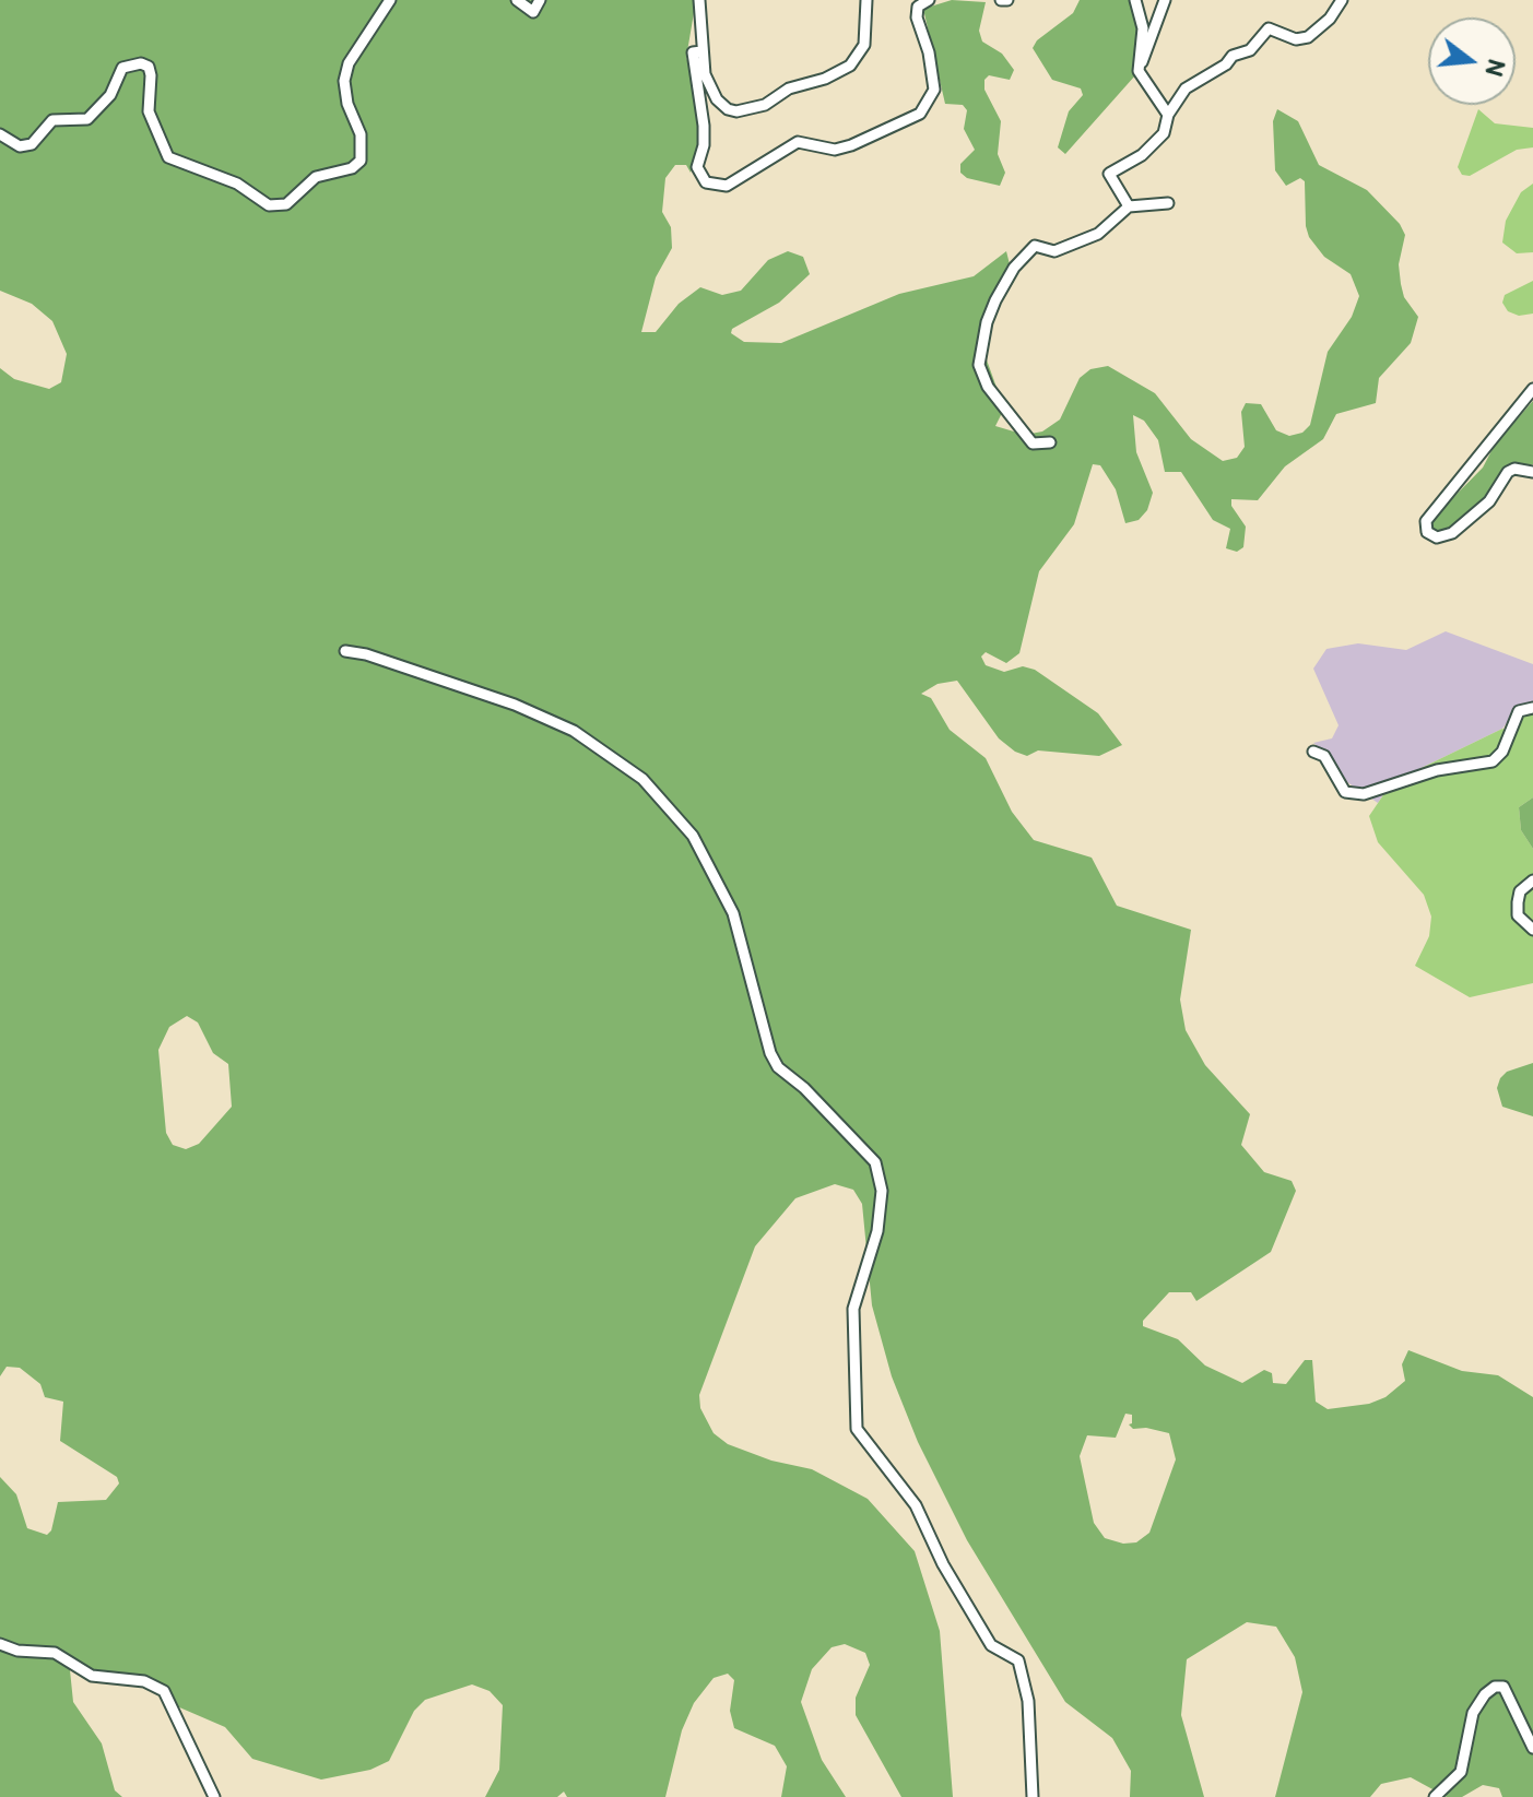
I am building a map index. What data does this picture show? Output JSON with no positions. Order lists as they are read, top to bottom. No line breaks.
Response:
{"north":"right"}
